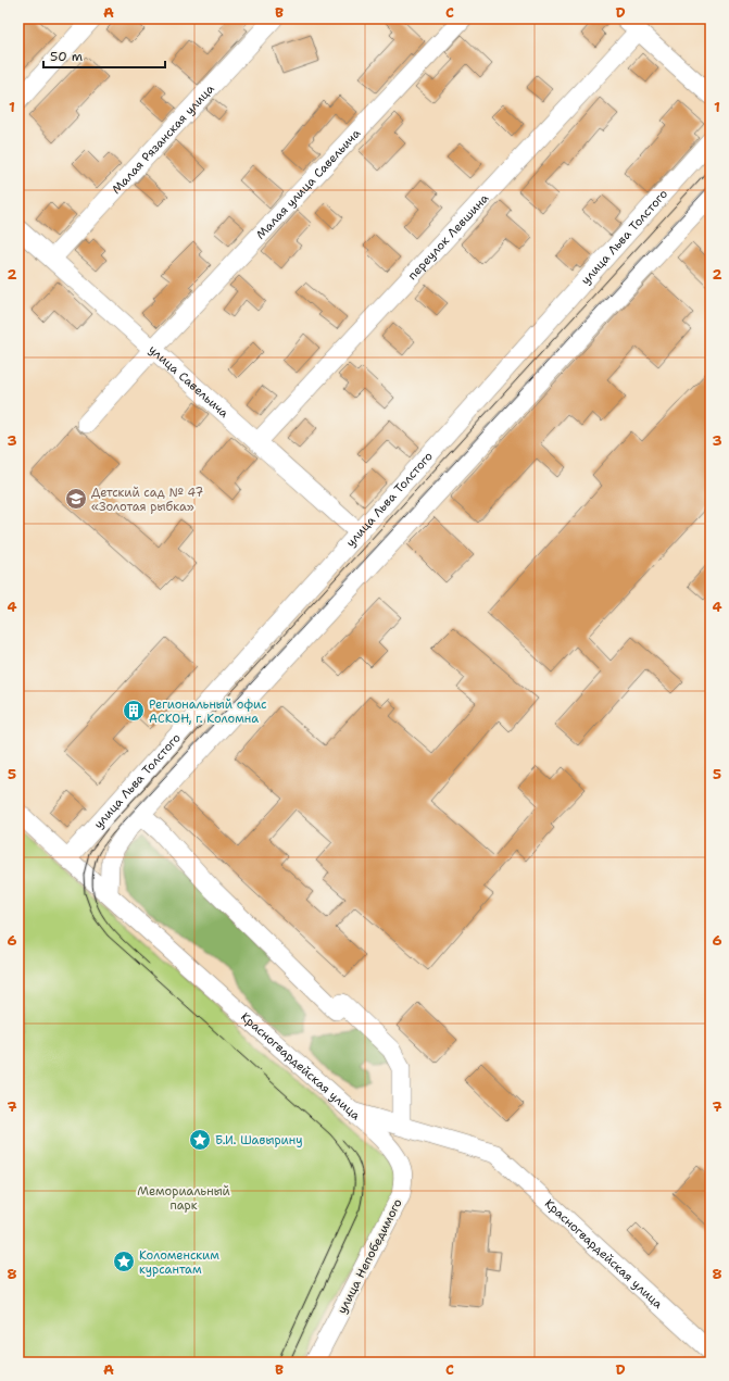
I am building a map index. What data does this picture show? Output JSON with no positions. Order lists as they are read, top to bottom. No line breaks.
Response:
{"streets":{"street":["Малая Рязанская улица","Малая улица Савельича","переулок Левшина","улица Льва Толстого","улица Савельича","Красногвардейская улица","улица Непобедимого"]},"crossings":[["Малая Рязанская улица","улица Савельича"],["Малая улица Савельича","улица Савельича"],["переулок Левшина","улица Савельича"],["улица Льва Толстого","улица Савельича"],["улица Льва Толстого","Красногвардейская улица"],["Красногвардейская улица","улица Непобедимого"]],"parks":["Мемориальный парк"],"places":{"school or university":["Детский сад № 47 «Золотая рыбка»"],"building":["Региональный офис АСКОН, г. Коломна"],"place":["Б.И. Шавырину","Коломенским курсантам"]},"scale_bar":"50 m","grid":{"columns":["A","B","C","D"],"rows":["1","2","3","4","5","6","7","8"]}}
